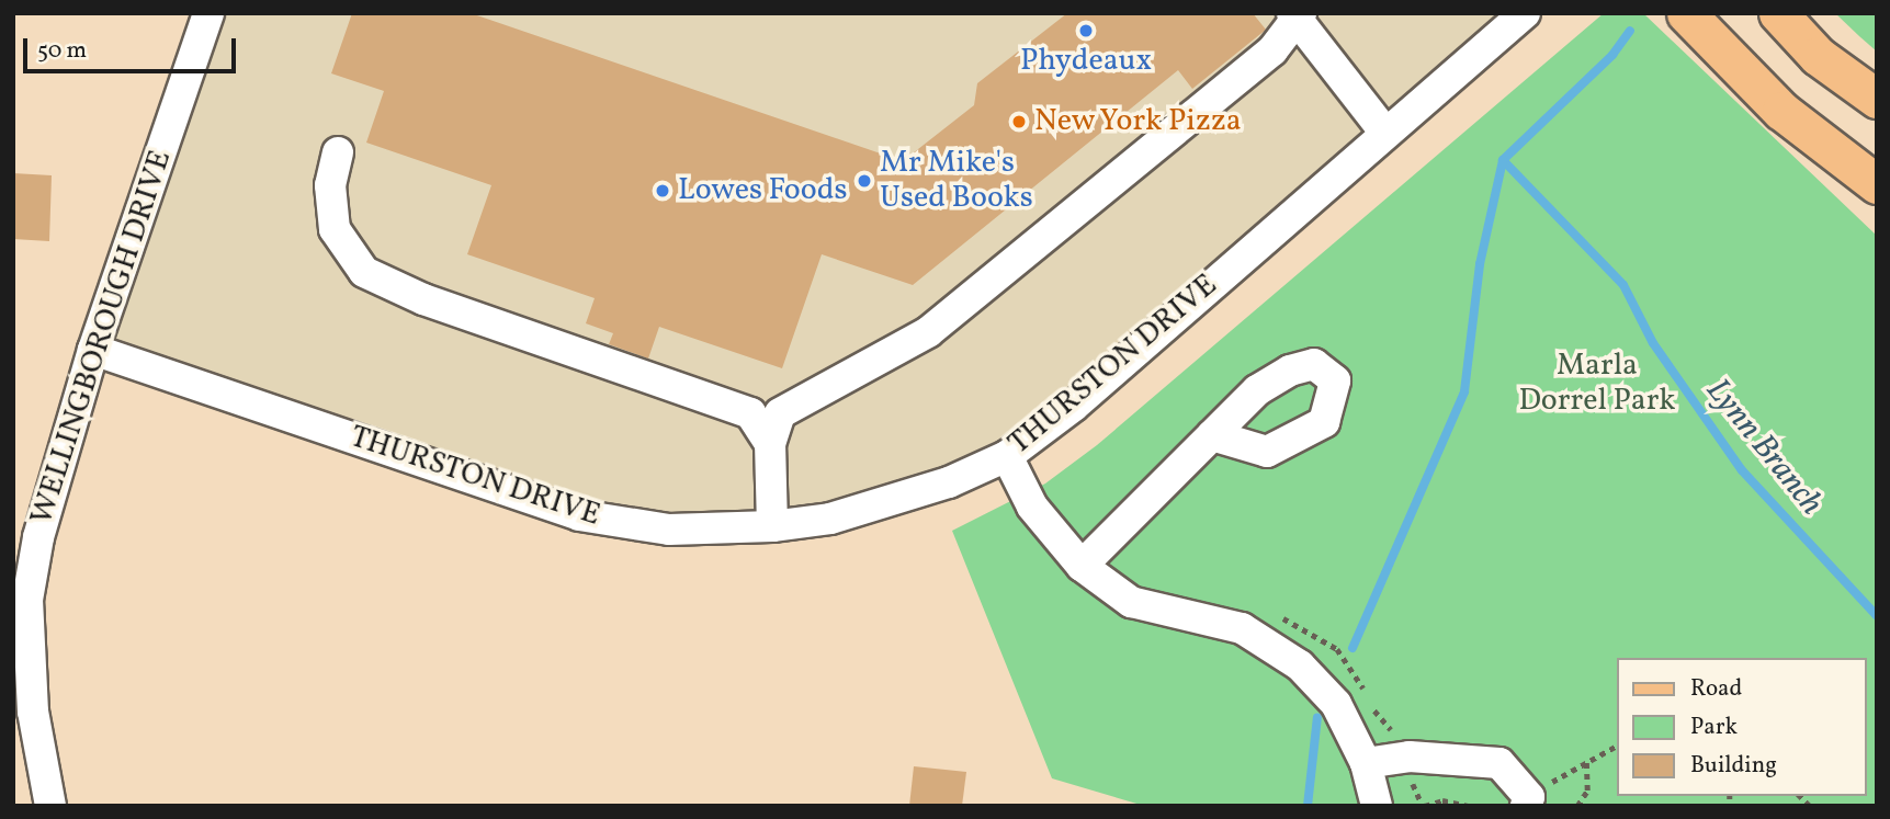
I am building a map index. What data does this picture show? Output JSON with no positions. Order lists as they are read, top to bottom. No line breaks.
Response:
{"streets":{"street":["WELLINGBOROUGH DRIVE","THURSTON DRIVE"]},"crossings":[["WELLINGBOROUGH DRIVE","THURSTON DRIVE"]],"water":["Lynn Branch"],"parks":["Marla Dorrel Park"],"places":["Phydeaux","New York Pizza","Mr Mike's Used Books","Lowes Foods"],"legend":["Road","Park","Building"],"scale_bar":"50 m"}
